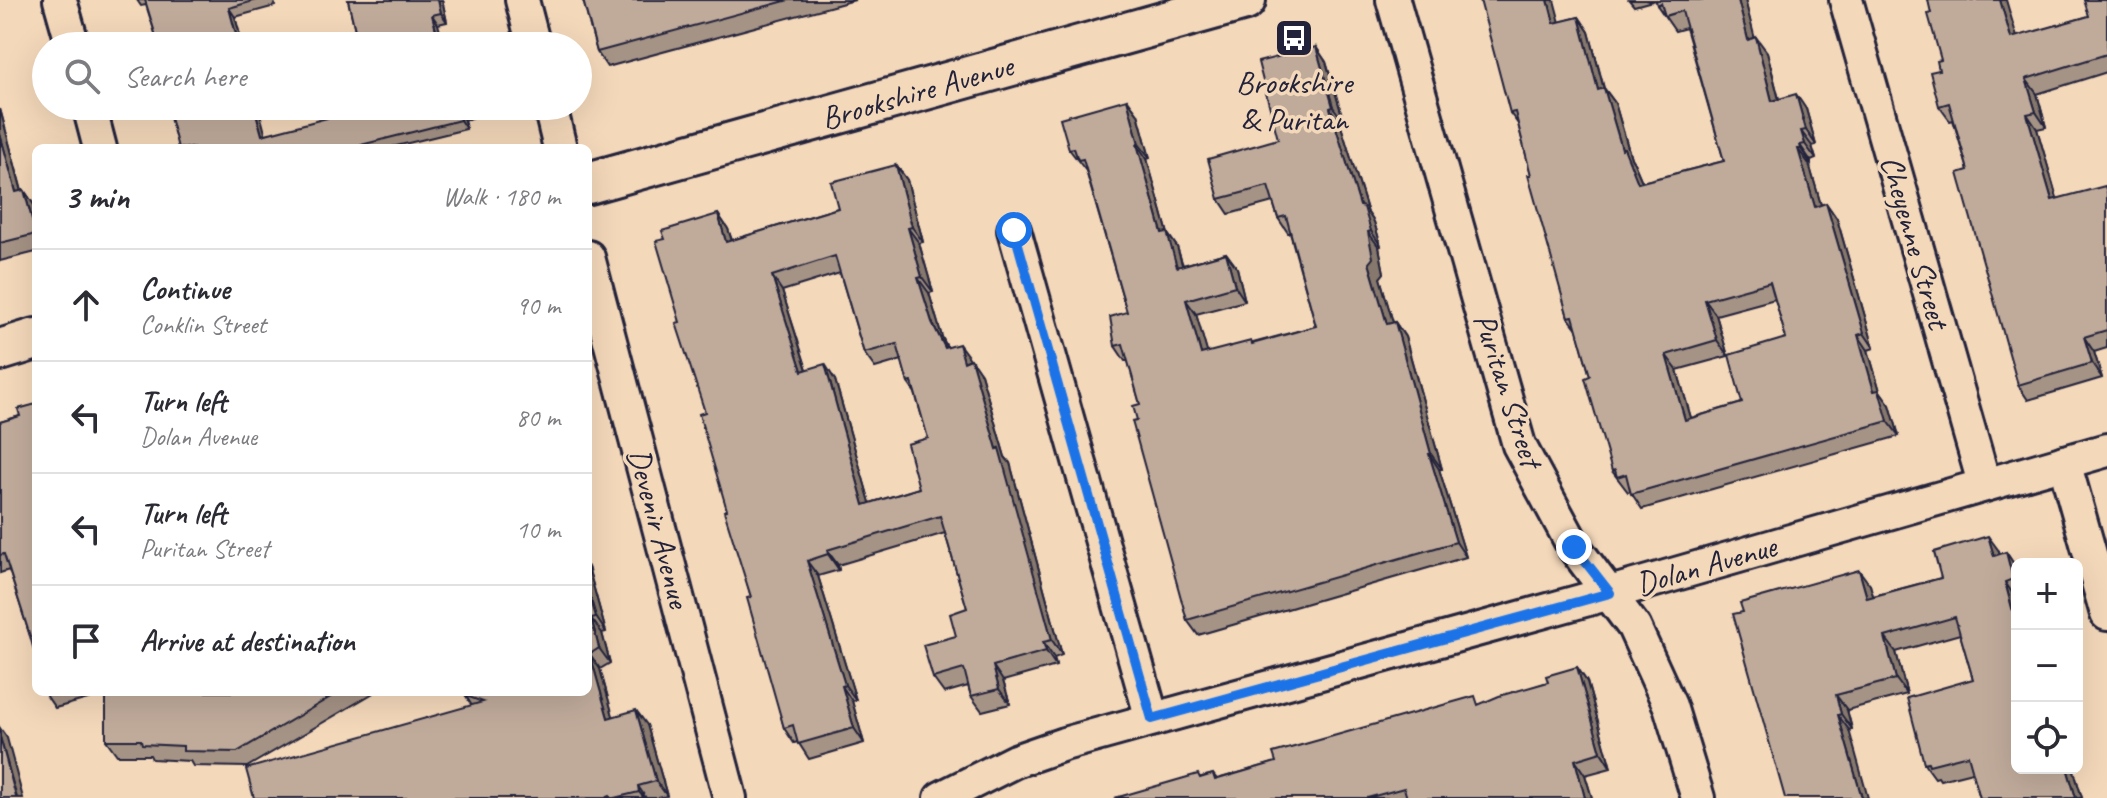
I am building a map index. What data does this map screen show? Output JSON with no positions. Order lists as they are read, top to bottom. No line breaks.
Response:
{"streets":{"street":["Brookshire Avenue","Cheyenne Street","Puritan Street","Devenir Avenue","Dolan Avenue"]},"crossings":[["Cheyenne Street","Dolan Avenue"],["Puritan Street","Dolan Avenue"]],"places":{"bus stop":["Brookshire & Puritan"]},"page":{"search":"Search here","heading":["3 min","Walk · 180 m"],"list":[["Continue","Conklin Street","90 m"],["Turn left","Dolan Avenue","80 m"],["Turn left","Puritan Street","10 m"],"Arrive at destination"],"map_buttons":["+","−"]}}
